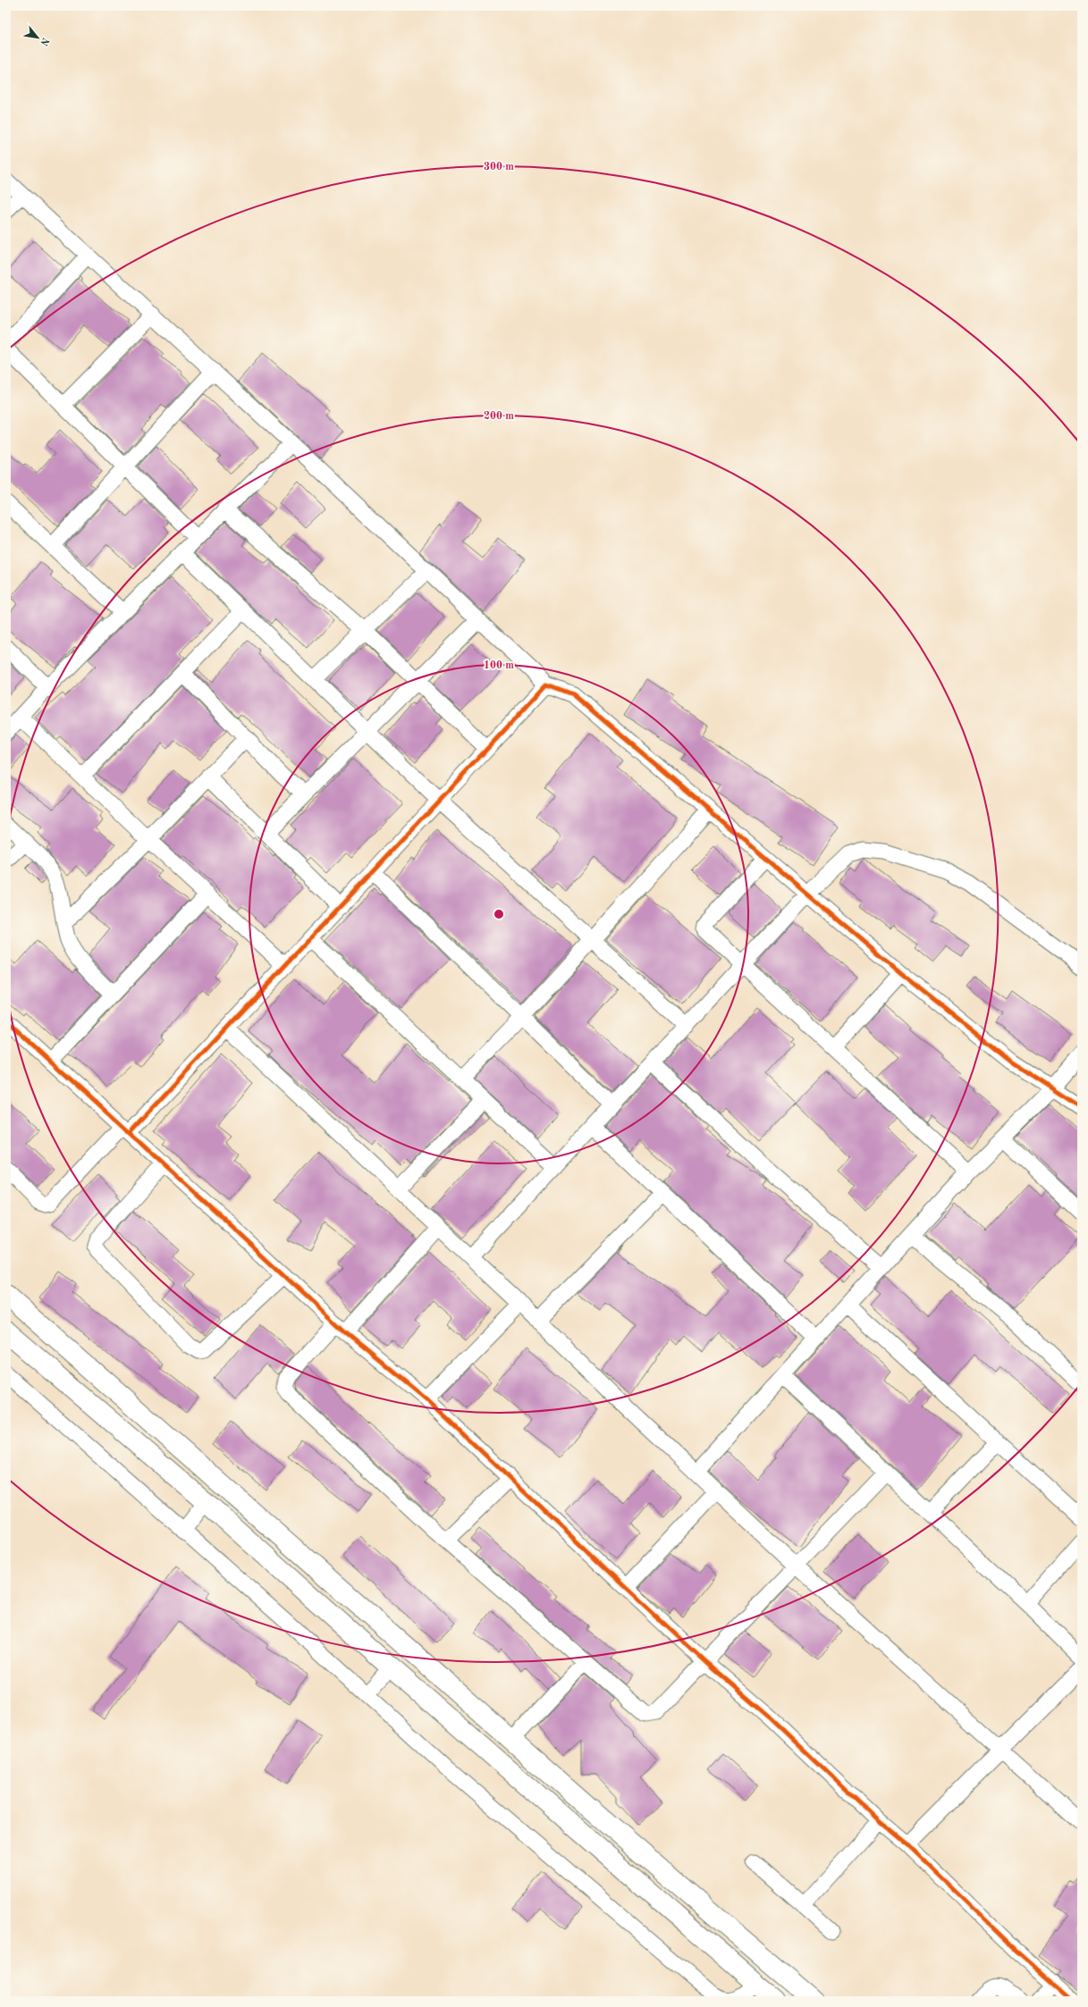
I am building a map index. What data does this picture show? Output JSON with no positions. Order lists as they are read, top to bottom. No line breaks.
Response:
{"north":"bottom right","rings":["300 m","200 m","100 m"]}
